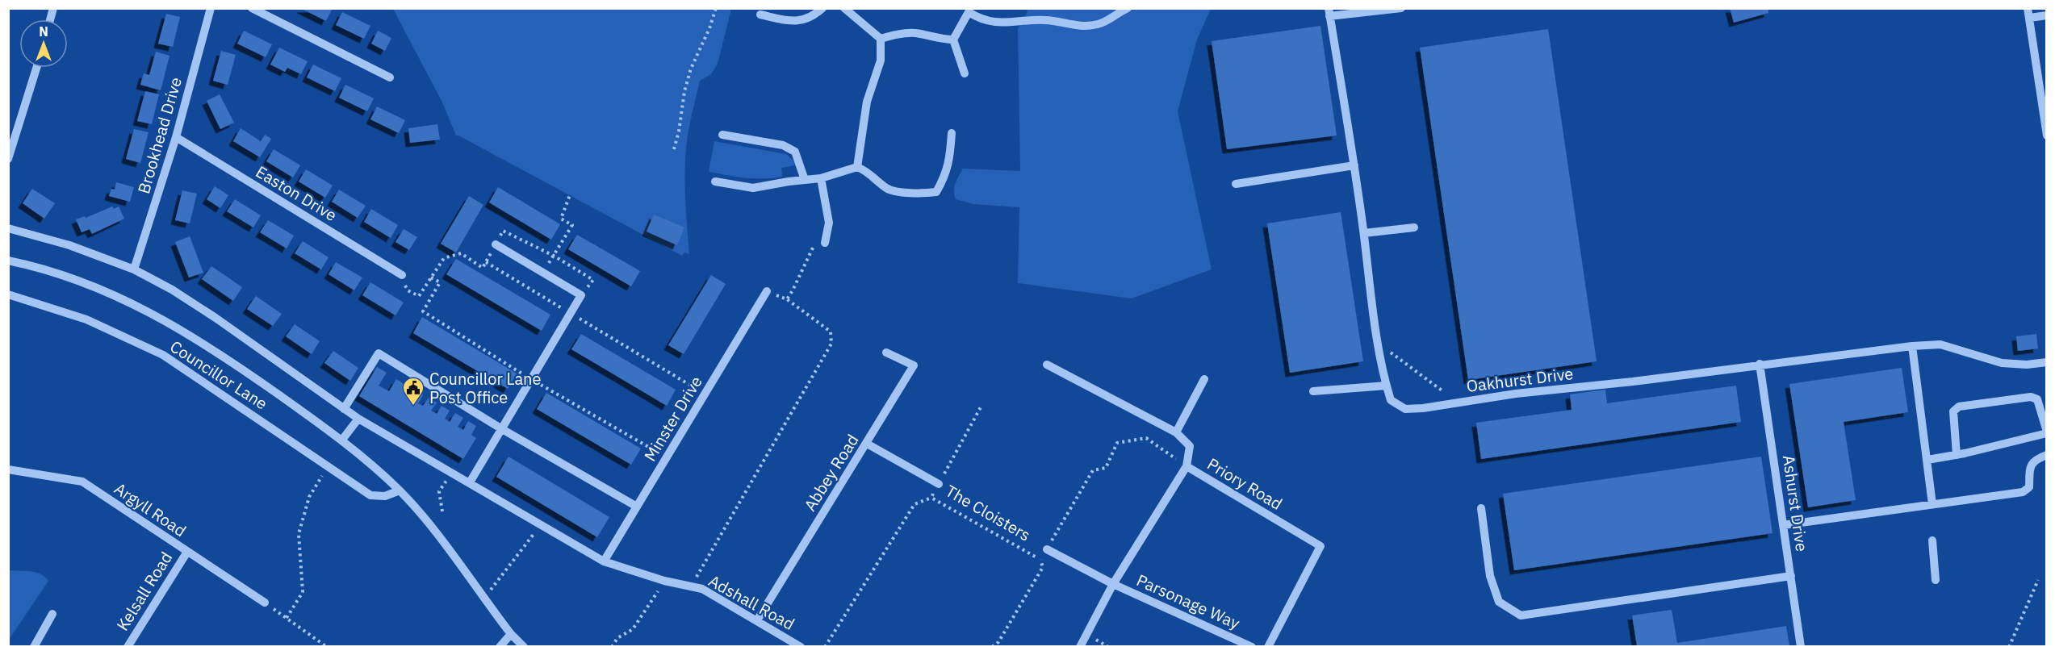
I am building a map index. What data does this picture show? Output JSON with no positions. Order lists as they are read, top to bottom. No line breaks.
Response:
{"streets":{"street":["Brookhead Drive","Easton Drive","Councillor Lane","Oakhurst Drive","Minster Drive","Abbey Road","Priory Road","Ashurst Drive","Argyll Road","The Cloisters","Kelsall Road","Parsonage Way","Adshall Road"]},"crossings":[["Brookhead Drive","Easton Drive"],["Oakhurst Drive","Ashurst Drive"],["Minster Drive","Adshall Road"],["Abbey Road","The Cloisters"],["Abbey Road","Adshall Road"],["Priory Road","The Cloisters"],["Priory Road","Parsonage Way"],["Argyll Road","Kelsall Road"],["The Cloisters","Parsonage Way"]],"places":{"public building":["Councillor Lane Post Office"]},"north":"top"}
